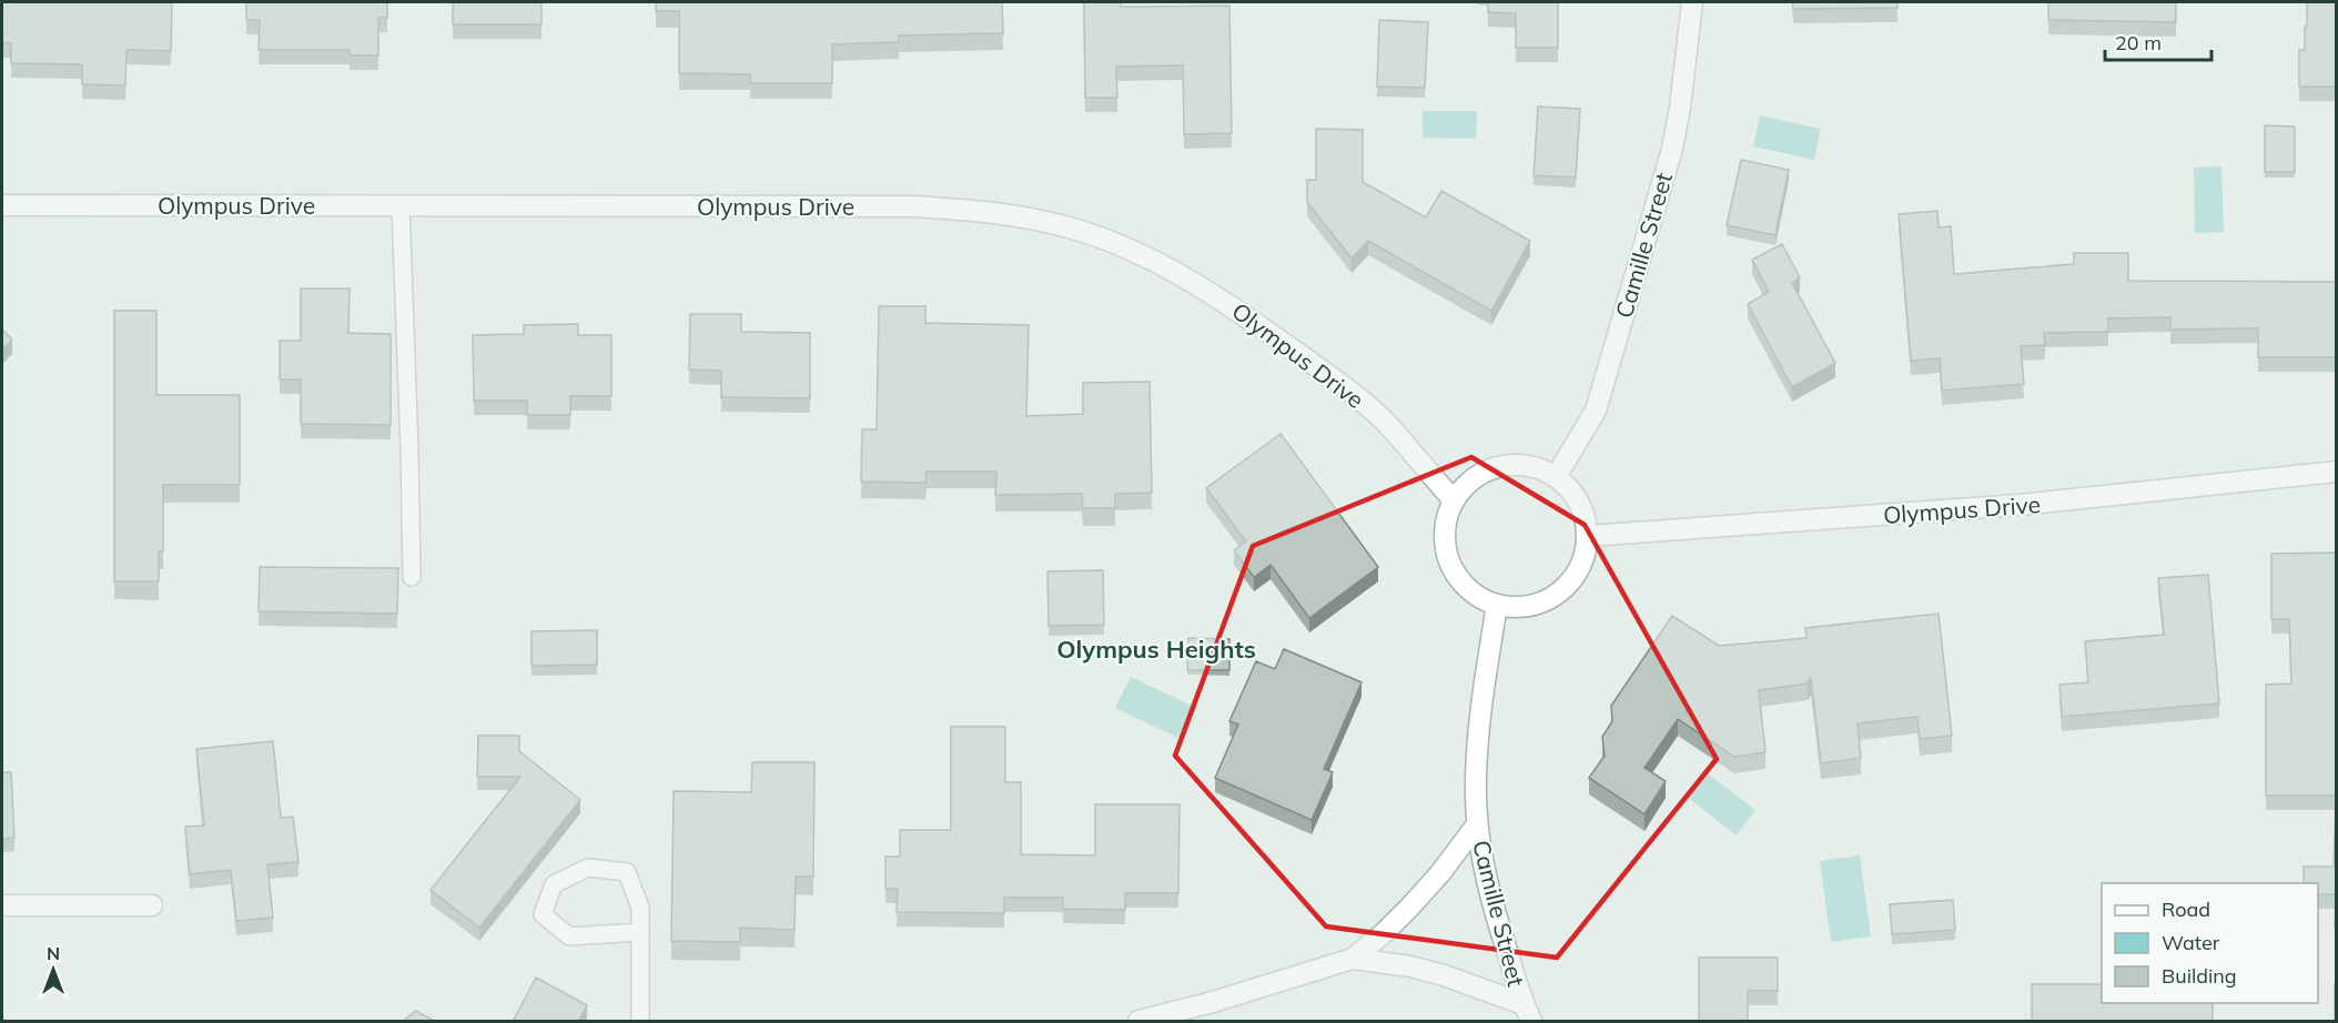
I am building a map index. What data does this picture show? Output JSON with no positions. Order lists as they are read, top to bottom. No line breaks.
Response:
{"streets":{"street":["Olympus Drive","Camille Street"]},"crossings":[["Olympus Drive","Camille Street"]],"districts":["Olympus Heights"],"legend":["Road","Water","Building"],"scale_bar":"20 m","north":"top"}
